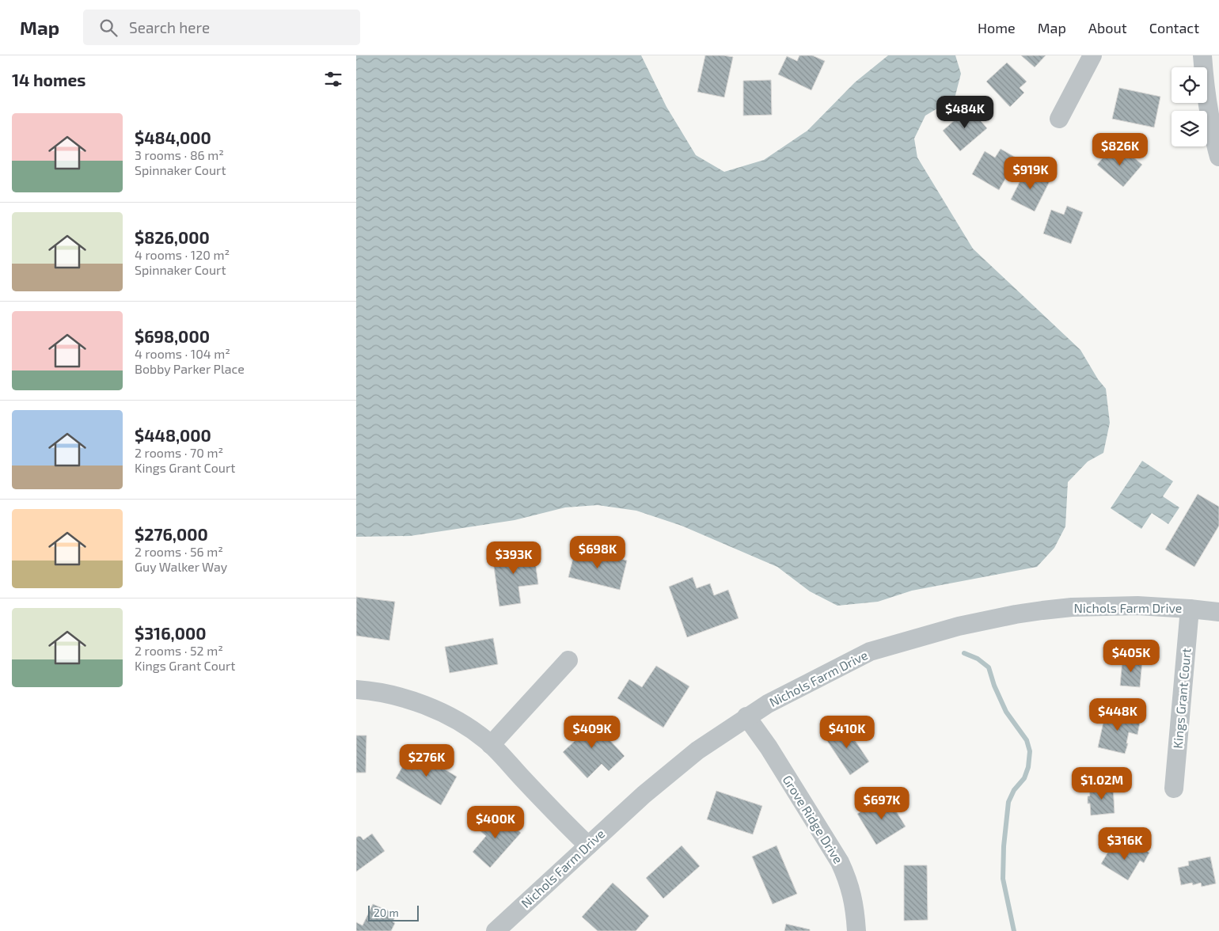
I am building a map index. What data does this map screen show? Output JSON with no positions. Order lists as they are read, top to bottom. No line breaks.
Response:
{"streets":{"street":["Nichols Farm Drive","Kings Grant Court","Grove Ridge Drive"]},"crossings":[["Nichols Farm Drive","Kings Grant Court"],["Nichols Farm Drive","Grove Ridge Drive"]],"scale_bar":"20 m","page":{"header":"Map","search":"Search here","nav":["Home","Map","About","Contact"],"heading":"14 homes","price":["$484K","$826K","$919K","$698K","$393K","$405K","$448K","$409K","$410K","$276K","$1.02M","$697K","$400K","$316K"],"list":[{"name":"$484,000","note":"3 rooms · 86 m² · Spinnaker Court"},{"name":"$826,000","note":"4 rooms · 120 m² · Spinnaker Court"},{"name":"$698,000","note":"4 rooms · 104 m² · Bobby Parker Place"},{"name":"$448,000","note":"2 rooms · 70 m² · Kings Grant Court"},{"name":"$276,000","note":"2 rooms · 56 m² · Guy Walker Way"},{"name":"$316,000","note":"2 rooms · 52 m² · Kings Grant Court"}],"scale":"20 m"}}
